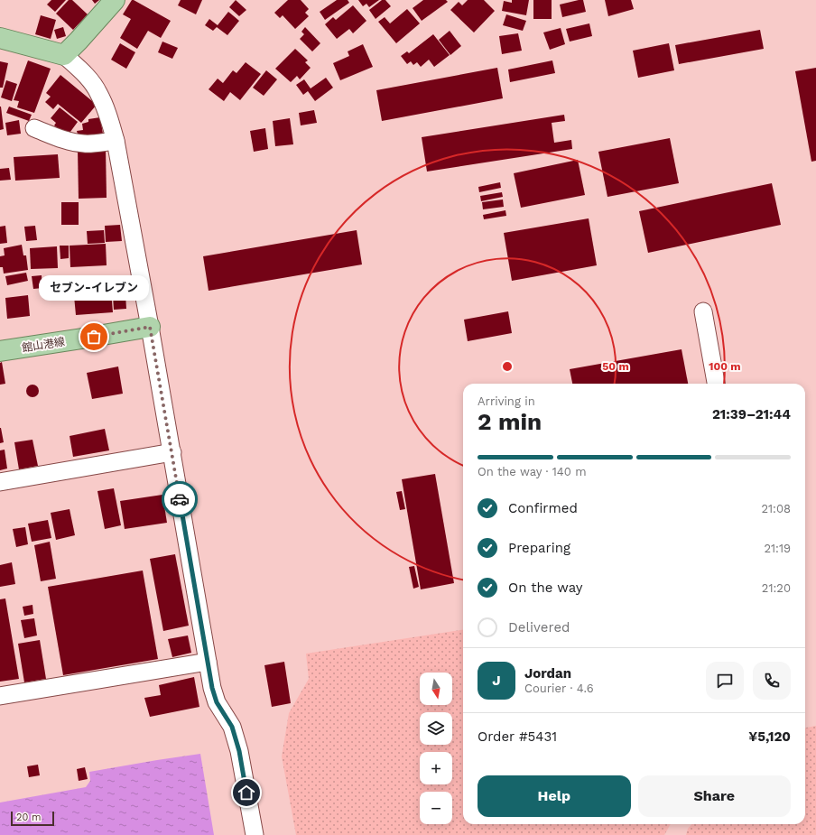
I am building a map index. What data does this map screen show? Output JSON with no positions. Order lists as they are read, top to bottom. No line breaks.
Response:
{"streets":{"main road":["館山港線"]},"places":["セブン-イレブン"],"scale_bar":"20 m","north":"bottom","page":{"bubble":"セブン-イレブン","heading":["2 min","Arriving in","21:39–21:44"],"panel":["Jordan","Courier · 4.6","Order #5431","¥5,120"],"bar":"On the way · 140 m","list":[["Confirmed","21:08"],["Preparing","21:19"],["On the way","21:20"],"Delivered"],"round":"J","map_buttons":["+","−"],"buttons":["Help","Share"],"scale":"20 m"},"rings":["50 m","100 m"]}
